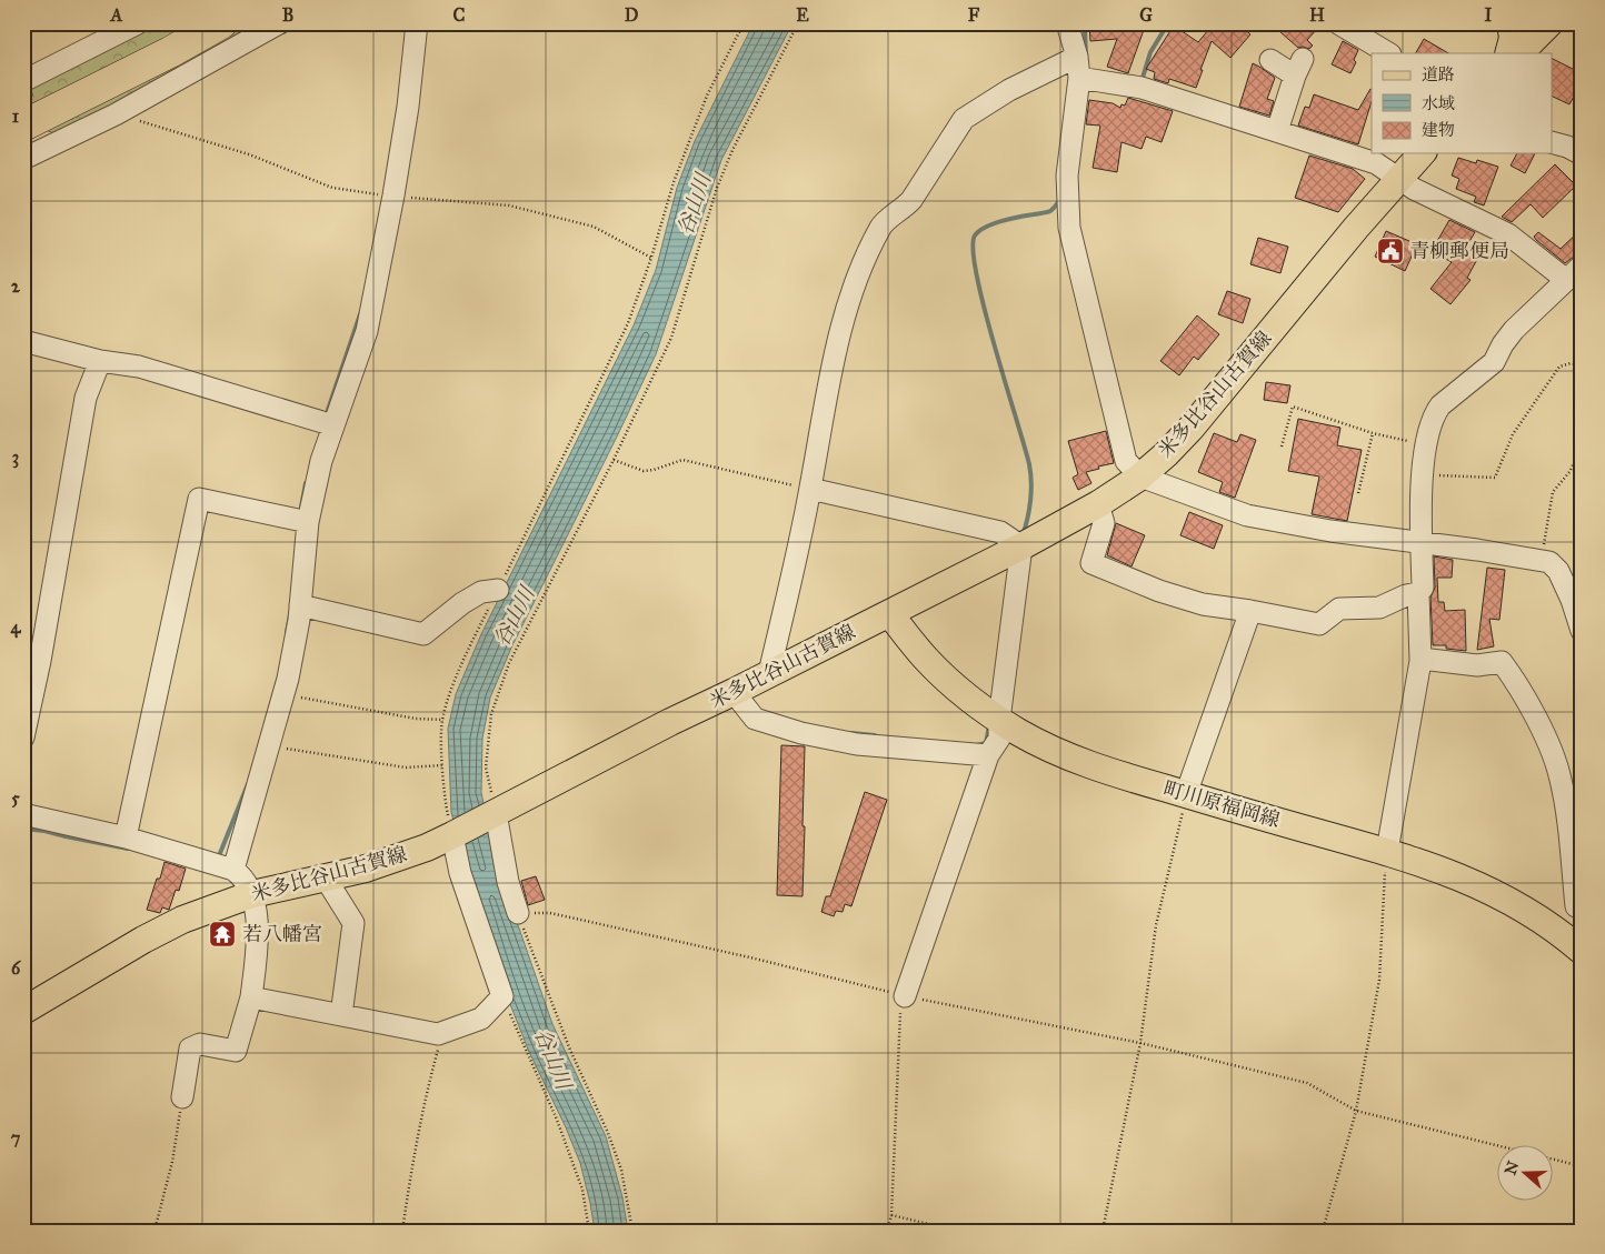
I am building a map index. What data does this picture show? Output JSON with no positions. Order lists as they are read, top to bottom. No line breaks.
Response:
{"streets":{"main road":["米多比谷山古賀線","町川原福岡線"]},"crossings":[["米多比谷山古賀線","町川原福岡線"]],"water":["谷山川"],"places":{"public building":["青柳郵便局"],"temple":["若八幡宮"]},"legend":["道路","水域","建物"],"north":"left","grid":{"columns":["A","B","C","D","E","F","G","H","I"],"rows":["1","2","3","4","5","6","7"]}}
